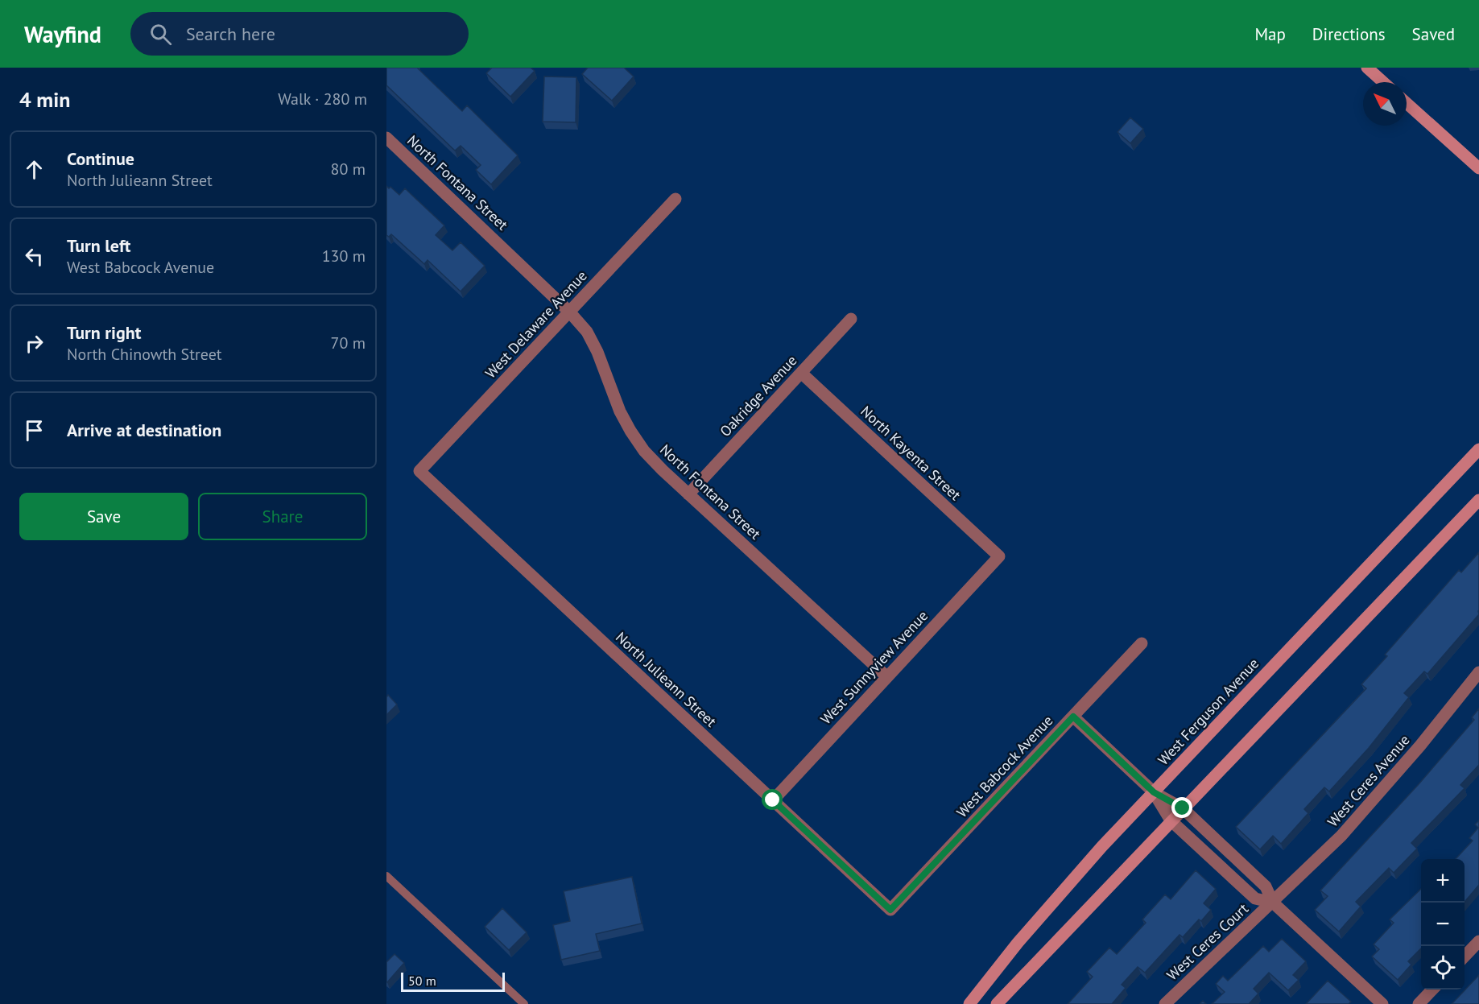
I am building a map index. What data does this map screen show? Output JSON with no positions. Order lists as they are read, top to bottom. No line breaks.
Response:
{"streets":{"street":["North Fontana Street","West Delaware Avenue","Oakridge Avenue","North Kayenta Street","West Sunnyview Avenue","North Julieann Street","West Ferguson Avenue","West Babcock Avenue","West Ceres Avenue","West Ceres Court"]},"crossings":[["North Fontana Street","West Delaware Avenue"],["North Fontana Street","Oakridge Avenue"],["North Fontana Street","West Sunnyview Avenue"],["West Delaware Avenue","North Julieann Street"],["Oakridge Avenue","North Kayenta Street"],["North Kayenta Street","West Sunnyview Avenue"],["West Sunnyview Avenue","North Julieann Street"],["North Julieann Street","West Babcock Avenue"],["West Ceres Avenue","West Ceres Court"]],"scale_bar":"50 m","north":"top left","page":{"header":"Wayfind","search":"Search here","nav":["Map","Directions","Saved"],"heading":["4 min","Walk · 280 m"],"list":[["Continue","North Julieann Street","80 m"],["Turn left","West Babcock Avenue","130 m"],["Turn right","North Chinowth Street","70 m"],"Arrive at destination"],"buttons":["Save","Share"],"map_buttons":["+","−"],"scale":"50 m"}}
